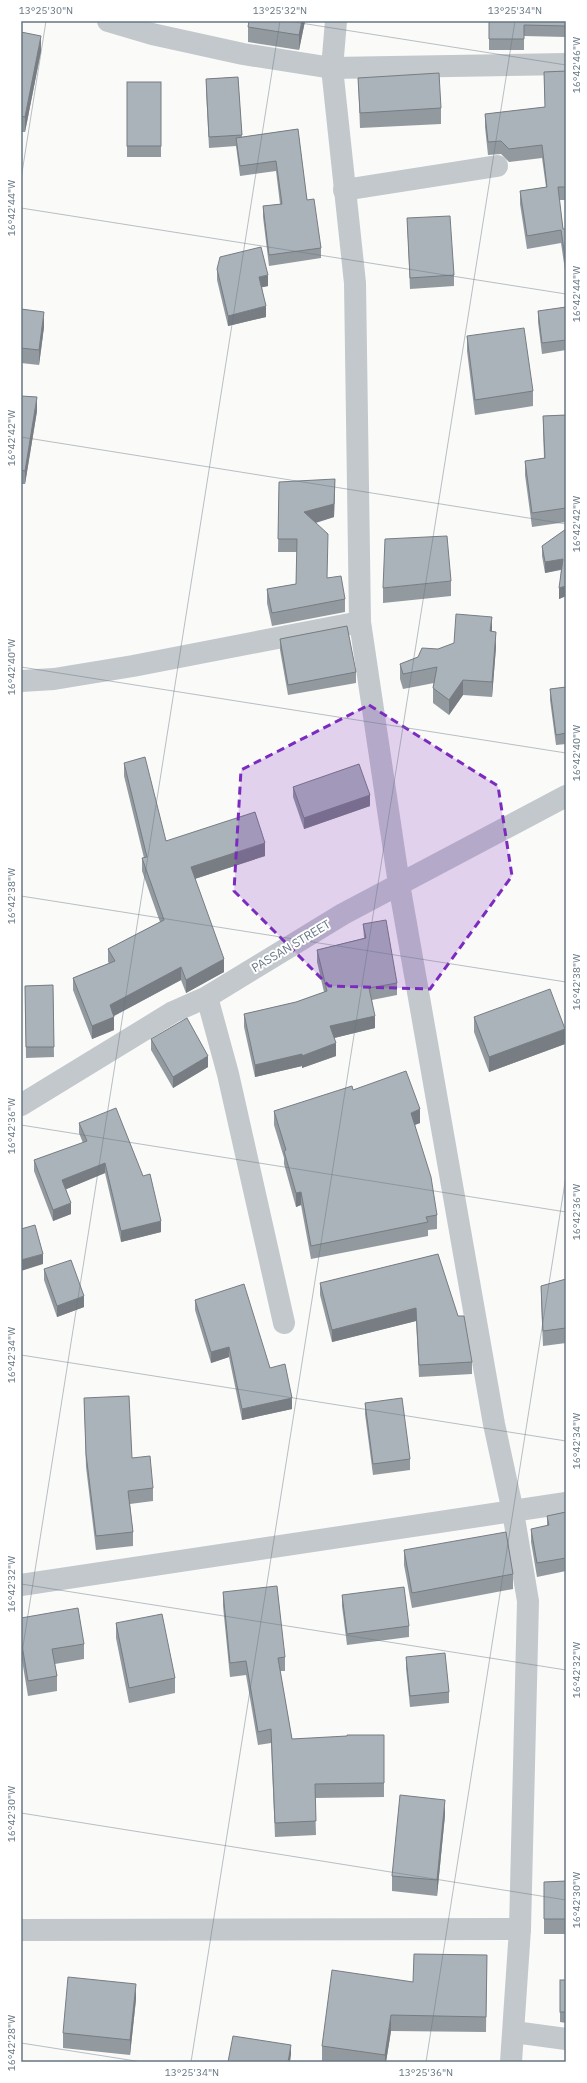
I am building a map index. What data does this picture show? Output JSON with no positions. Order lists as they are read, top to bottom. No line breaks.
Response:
{"streets":{"street":["PASSAN STREET"]},"coordinates":["13°25'30\"N","13°25'32\"N","13°25'34\"N","16°42'46\"W","16°42'44\"W","16°42'42\"W","16°42'40\"W","16°42'38\"W","16°42'36\"W","16°42'34\"W","16°42'32\"W","16°42'30\"W","16°42'28\"W","13°25'36\"N"]}
